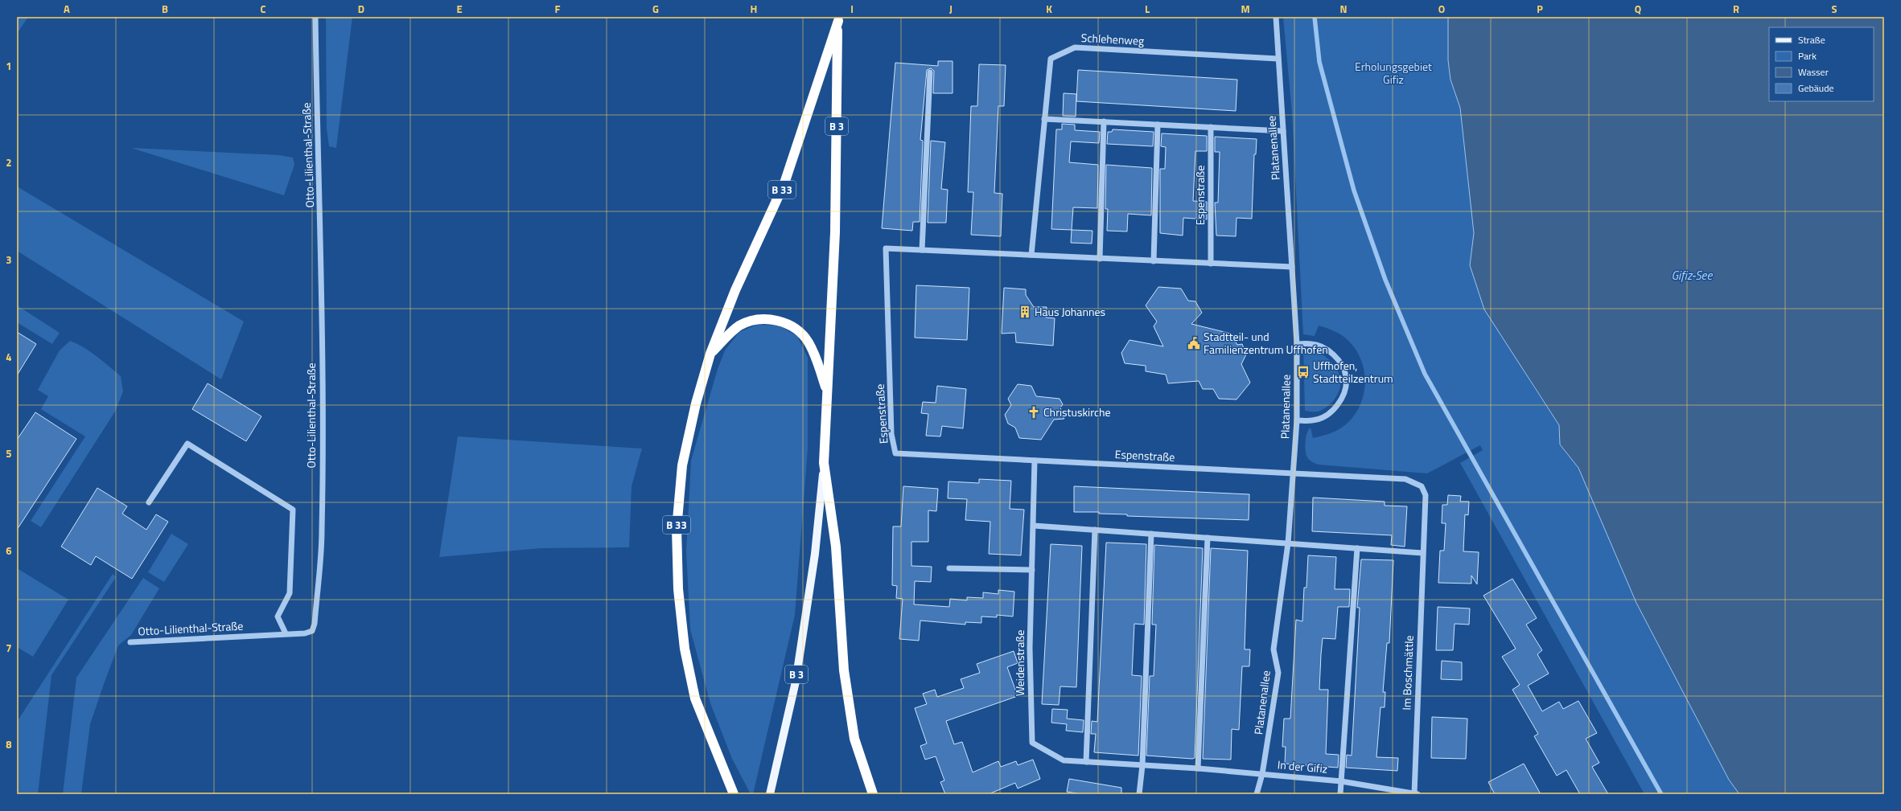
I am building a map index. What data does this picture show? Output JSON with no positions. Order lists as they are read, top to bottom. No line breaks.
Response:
{"streets":{"highway":["B 3","B 33"],"street":["Schlehenweg","Platanenallee","Otto-Lilienthal-Straße","Espenstraße","Weidenstraße","Im Boschmättle","In der Gifiz"]},"crossings":[["Schlehenweg","Platanenallee"],["Schlehenweg","Espenstraße"],["B 3","B 33"],["Platanenallee","Espenstraße"],["Platanenallee","Weidenstraße"],["Platanenallee","Im Boschmättle"],["Platanenallee","In der Gifiz"],["Espenstraße","Weidenstraße"],["Espenstraße","Im Boschmättle"],["Weidenstraße","In der Gifiz"],["Im Boschmättle","In der Gifiz"]],"water":["Gifiz-See"],"parks":["Erholungsgebiet Gifiz"],"places":{"building":["Haus Johannes"],"public building":["Stadtteil- und Familienzentrum Uffhofen"],"bus stop":["Uffhofen, Stadtteilzentrum"],"church":["Christuskirche"]},"legend":["Straße","Park","Wasser","Gebäude"],"grid":{"columns":["A","B","C","D","E","F","G","H","I","J","K","L","M","N","O","P","Q","R","S"],"rows":["1","2","3","4","5","6","7","8"]}}
